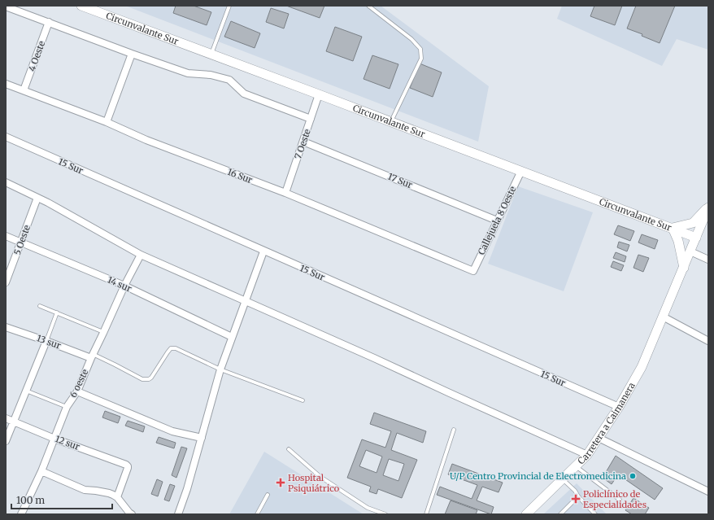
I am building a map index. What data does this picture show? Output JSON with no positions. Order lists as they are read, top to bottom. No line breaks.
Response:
{"streets":{"main road":["Circunvalante Sur","Carretera a Caimanera"],"street":["4 Oeste","7 Oeste","15 Sur","16 Sur","17 Sur","Callejuela 8 Oeste","5 Oeste","14 sur","13 sur","6 oeste","12 sur"]},"crossings":[["Circunvalante Sur","7 Oeste"],["Circunvalante Sur","Callejuela 8 Oeste"],["Circunvalante Sur","Carretera a Caimanera"],["4 Oeste","16 Sur"],["7 Oeste","16 Sur"],["7 Oeste","17 Sur"],["15 Sur","Carretera a Caimanera"],["16 Sur","Callejuela 8 Oeste"],["17 Sur","Callejuela 8 Oeste"],["5 Oeste","14 sur"],["14 sur","6 oeste"],["13 sur","6 oeste"],["6 oeste","12 sur"]],"places":{"other":["U/P Centro Provincial de Electromedicina"],"health":["Hospital Psiquiátrico","Policlínico de Especialidades"]},"scale_bar":"100 m"}
